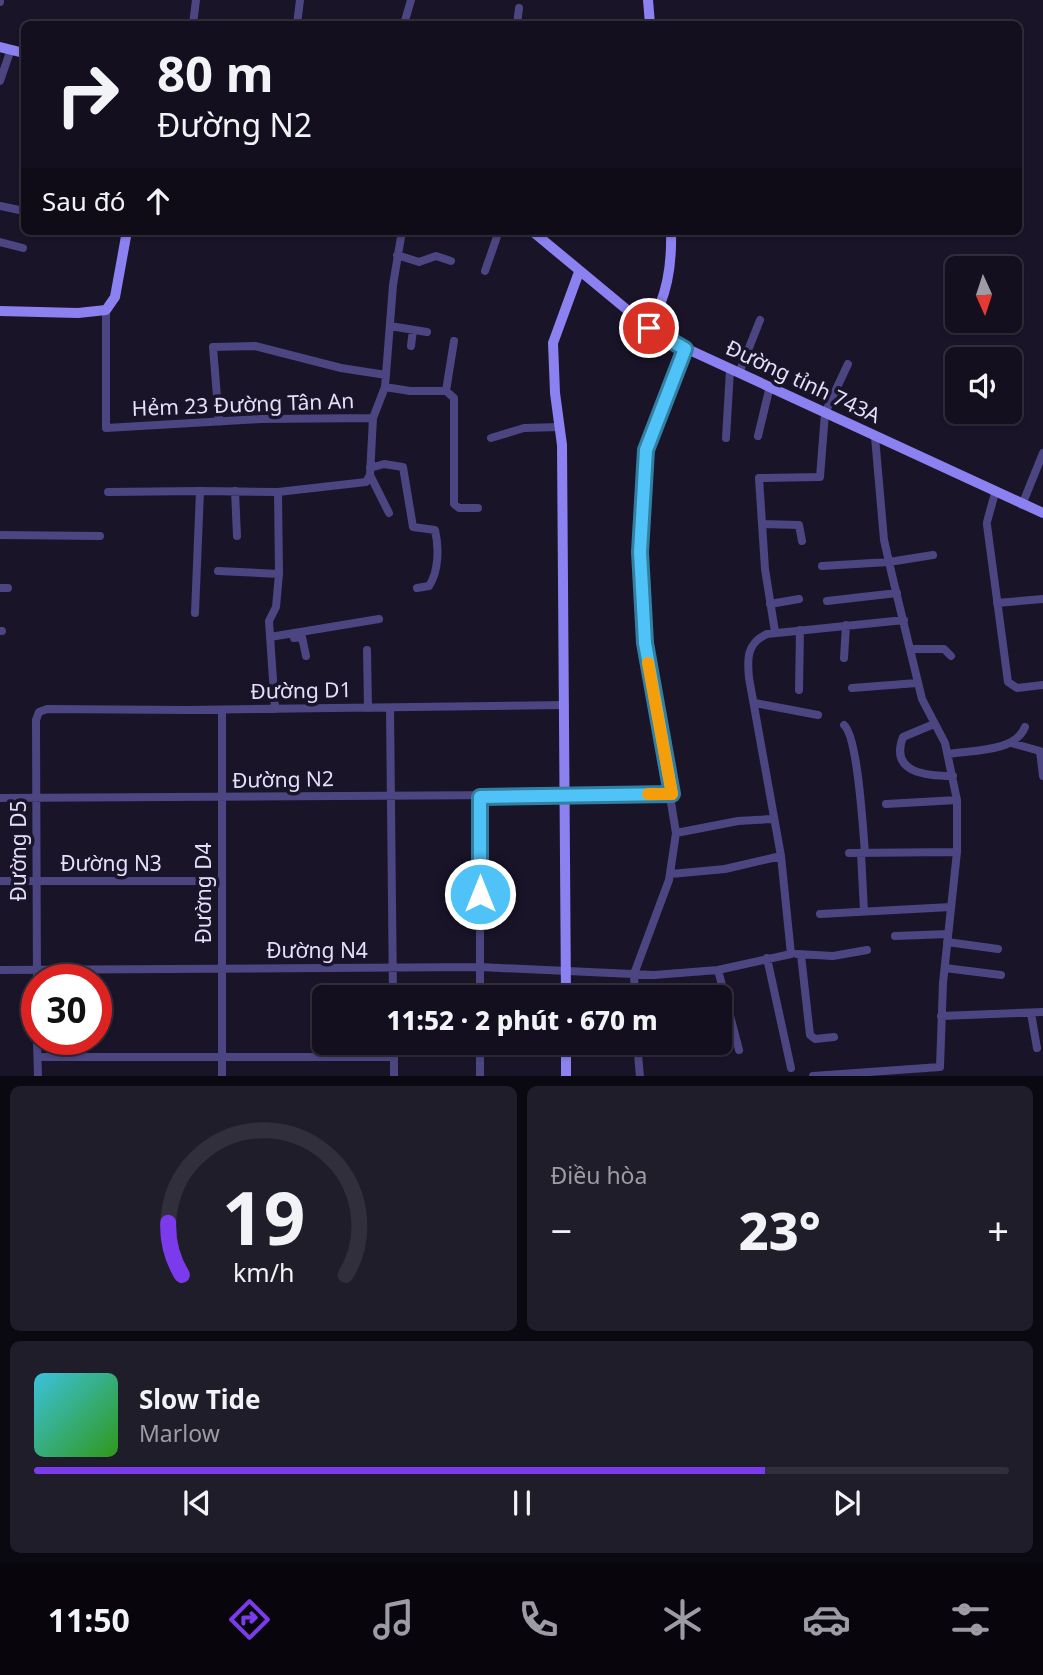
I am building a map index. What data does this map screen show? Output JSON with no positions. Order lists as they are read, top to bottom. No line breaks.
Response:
{"streets":{"street":["Đường tỉnh 743A","Hẻm 23 Đường Tân An","Đường D1","Đường N2","Đường D5","Đường N3","Đường D4","Đường N4"]},"crossings":[["Đường D1","Đường D5"],["Đường D1","Đường D4"],["Đường N2","Đường D5"],["Đường N2","Đường D4"],["Đường D5","Đường N3"],["Đường N3","Đường D4"],["Đường D4","Đường N4"]],"north":"bottom","page":{"turn":["80 m","Đường N2"],"then":"Sau đó","limit":"30","trip":"11:52 · 2 phút · 670 m","tile":"Điều hòa","heat":["−","23°","+"],"song":["Slow Tide","Marlow"],"tabs":"11:50","gauge":["19","km/h"]}}
